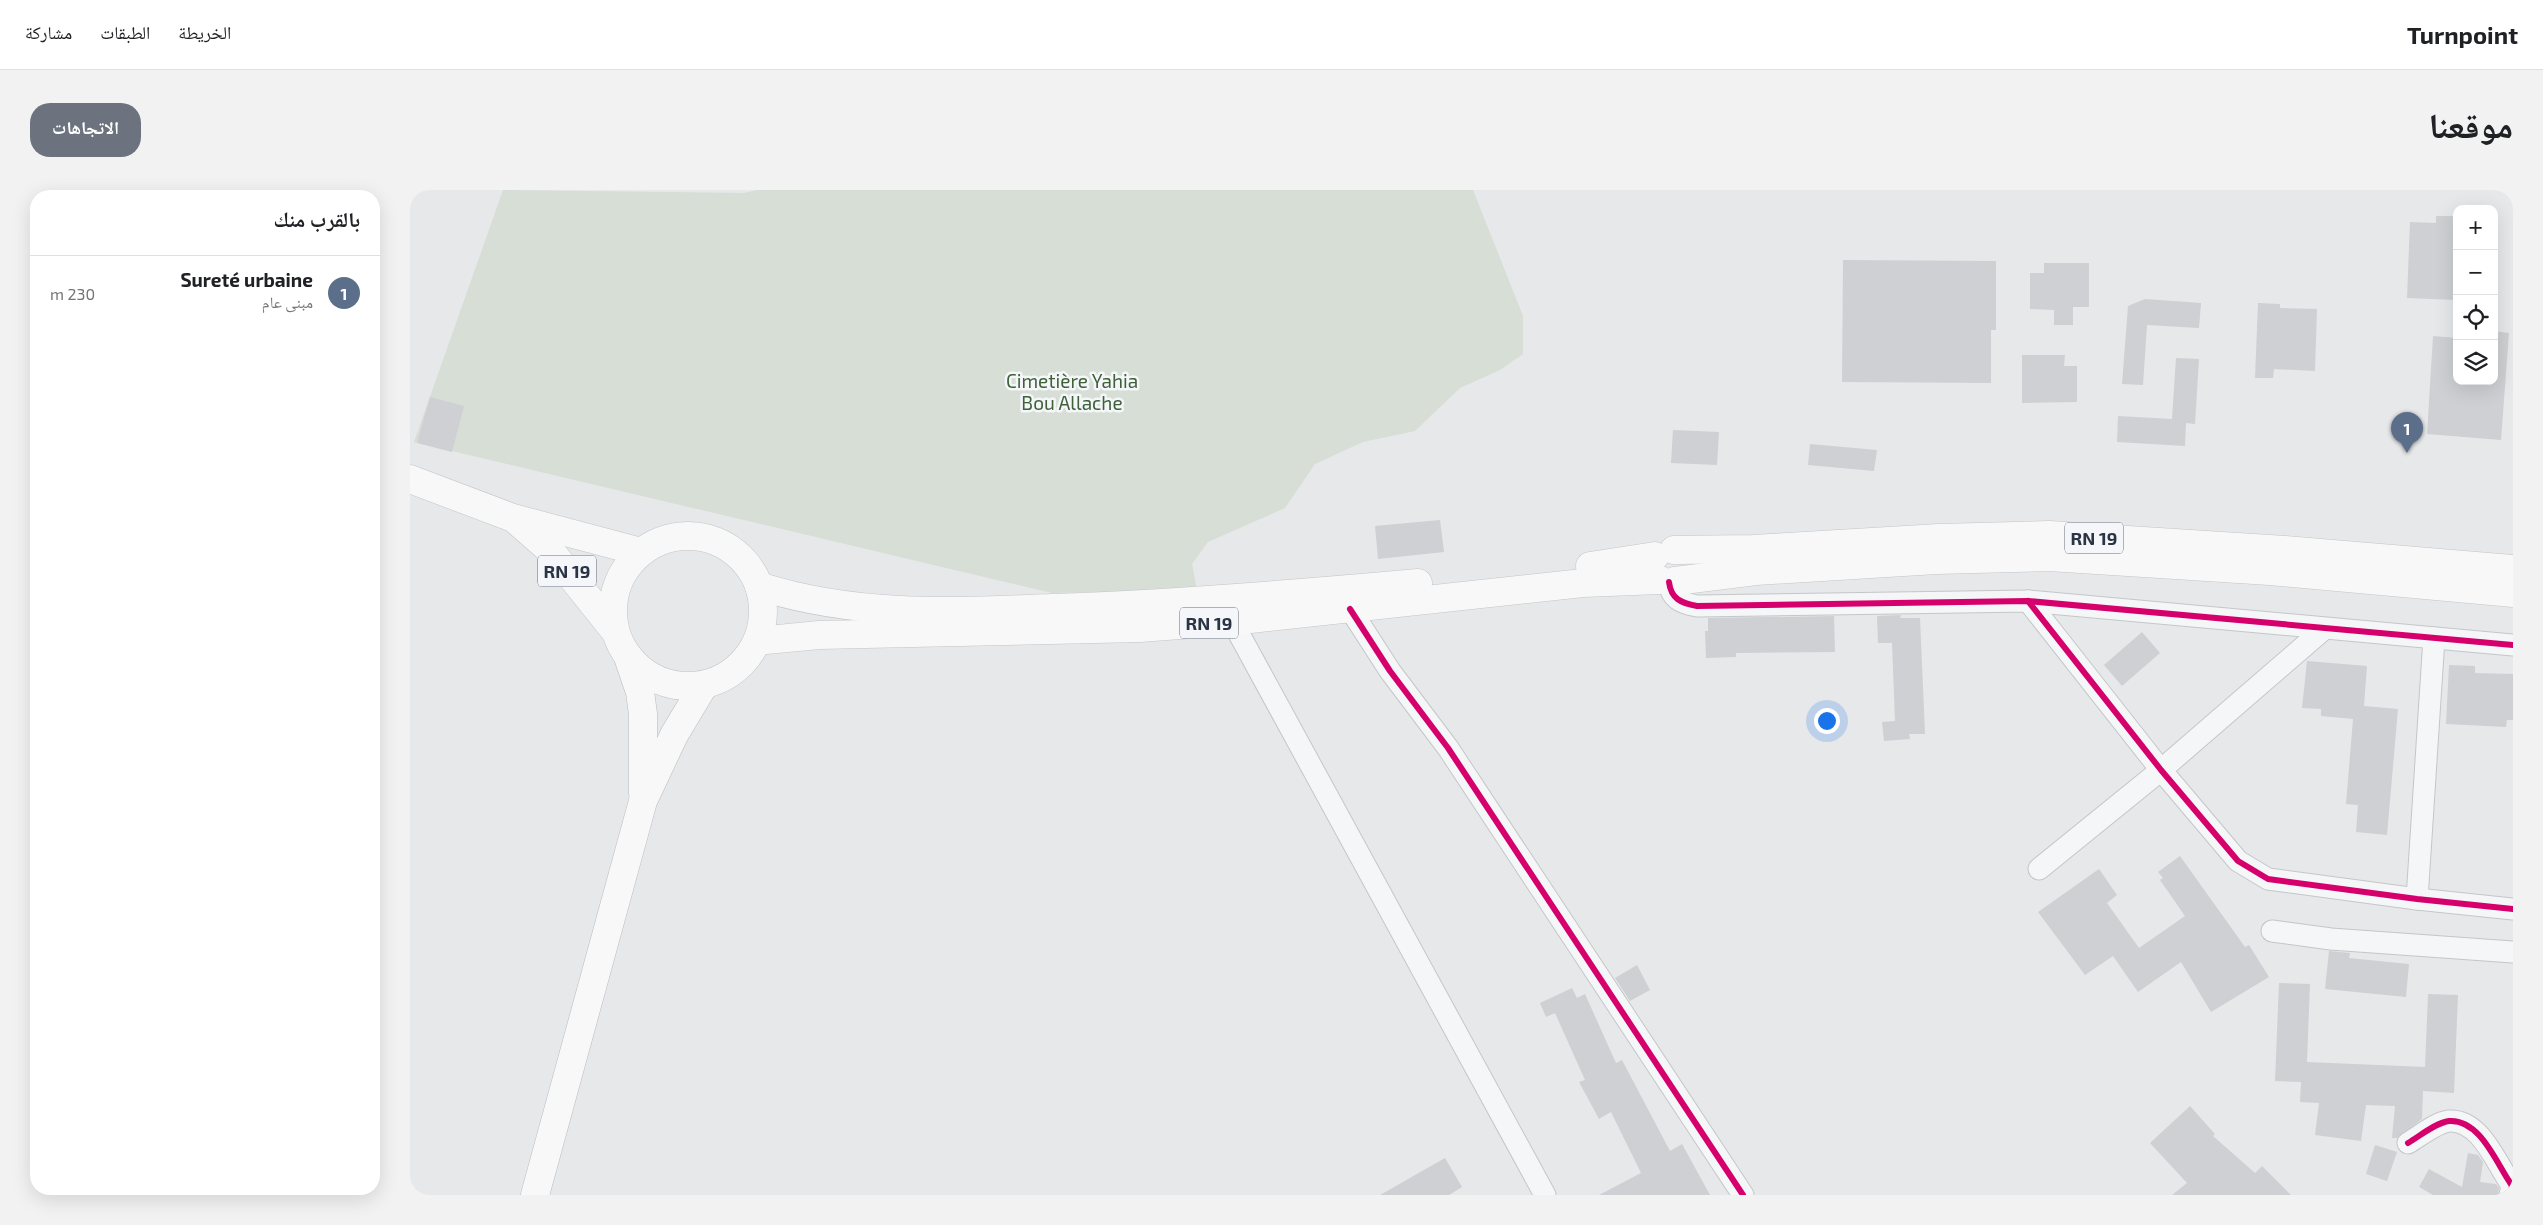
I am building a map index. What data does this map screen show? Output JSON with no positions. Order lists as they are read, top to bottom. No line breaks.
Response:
{"streets":{"main road":["RN 19"]},"parks":["Cimetière Yahia Bou Allache"],"page":{"header":"Turnpoint","nav":["الخريطة","الطبقات","مشاركة"],"title":"موقعنا","buttons":"الاتجاهات","heading":"بالقرب منك","map_buttons":["+","−"],"list":[{"mark":"1","name":"Sureté urbaine","note":"مبنى عام","value":"230 m"}],"pins":"1"}}
